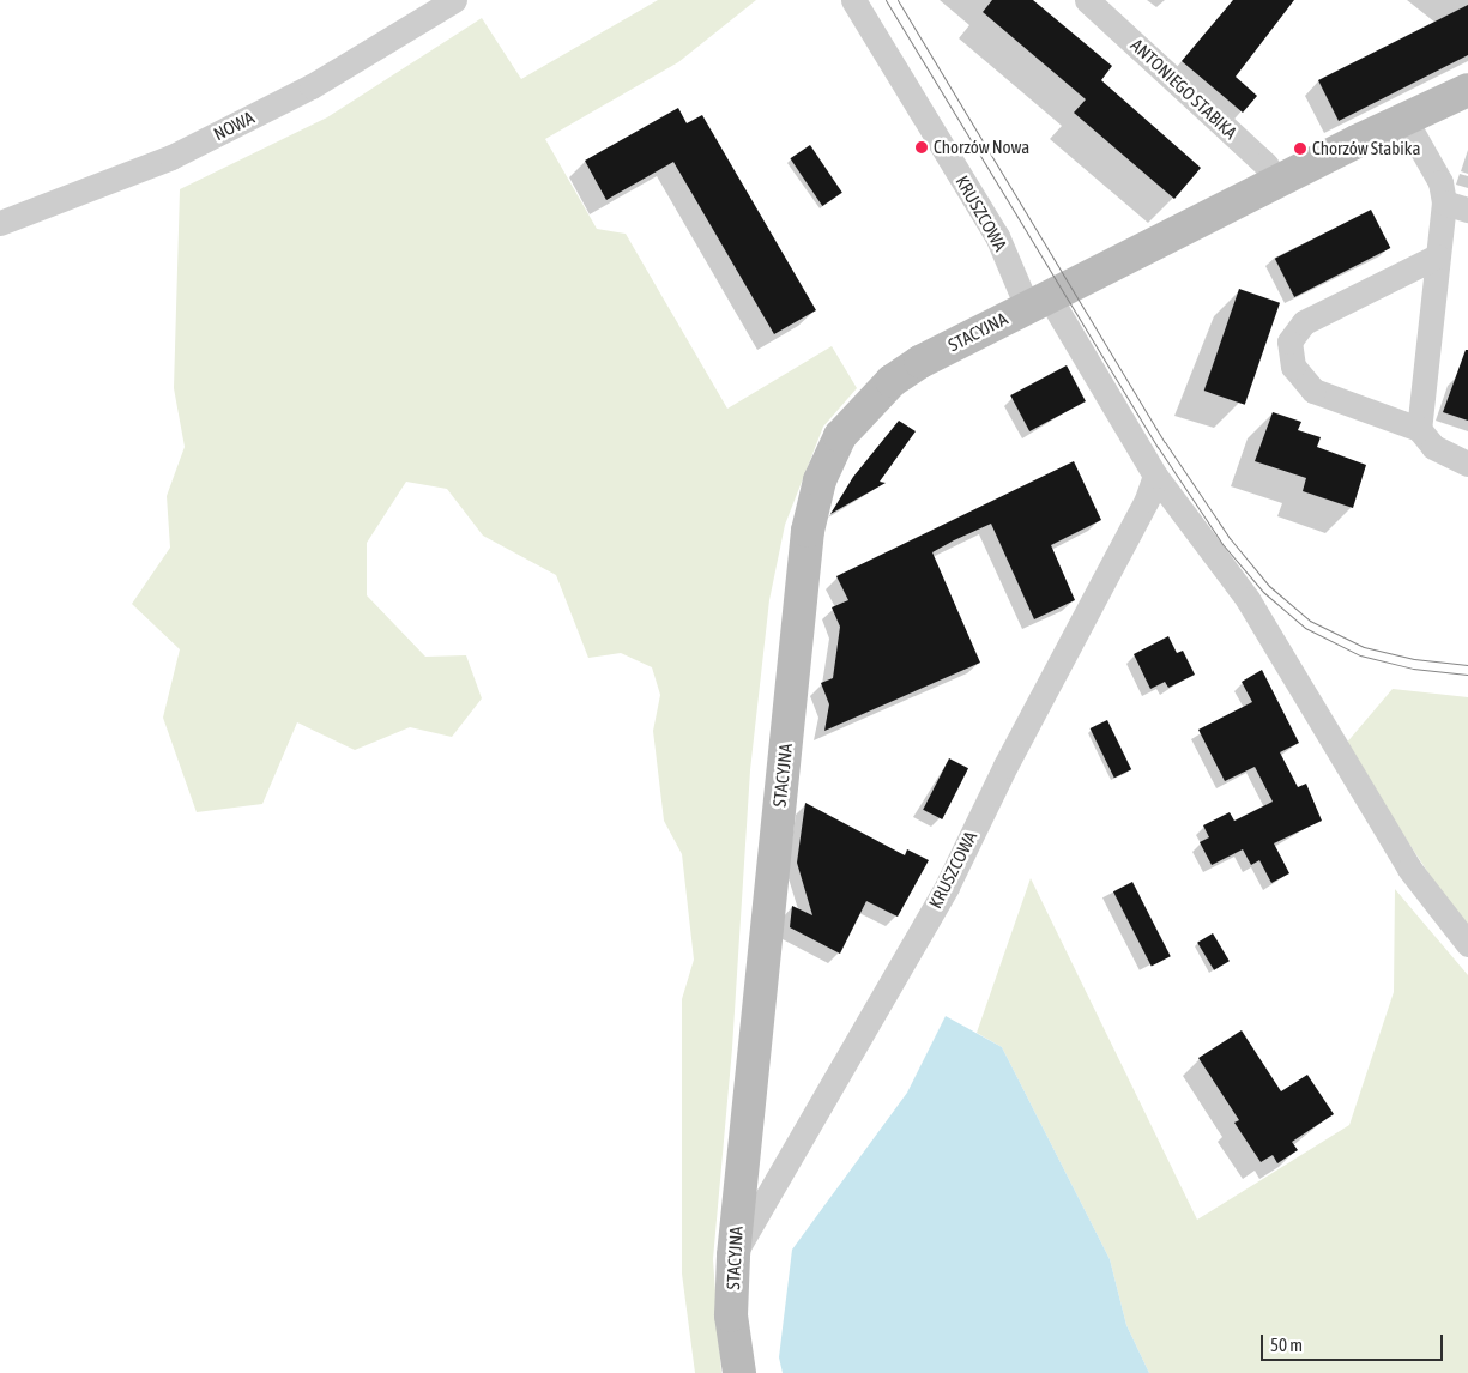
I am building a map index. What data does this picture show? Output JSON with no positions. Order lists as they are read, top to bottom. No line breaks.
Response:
{"streets":{"street":["ANTONIEGO STABIKA","NOWA","KRUSZCOWA","STACYJNA"]},"crossings":[["KRUSZCOWA","STACYJNA"]],"places":["Chorzów Nowa","Chorzów Stabika"],"scale_bar":"50 m"}
